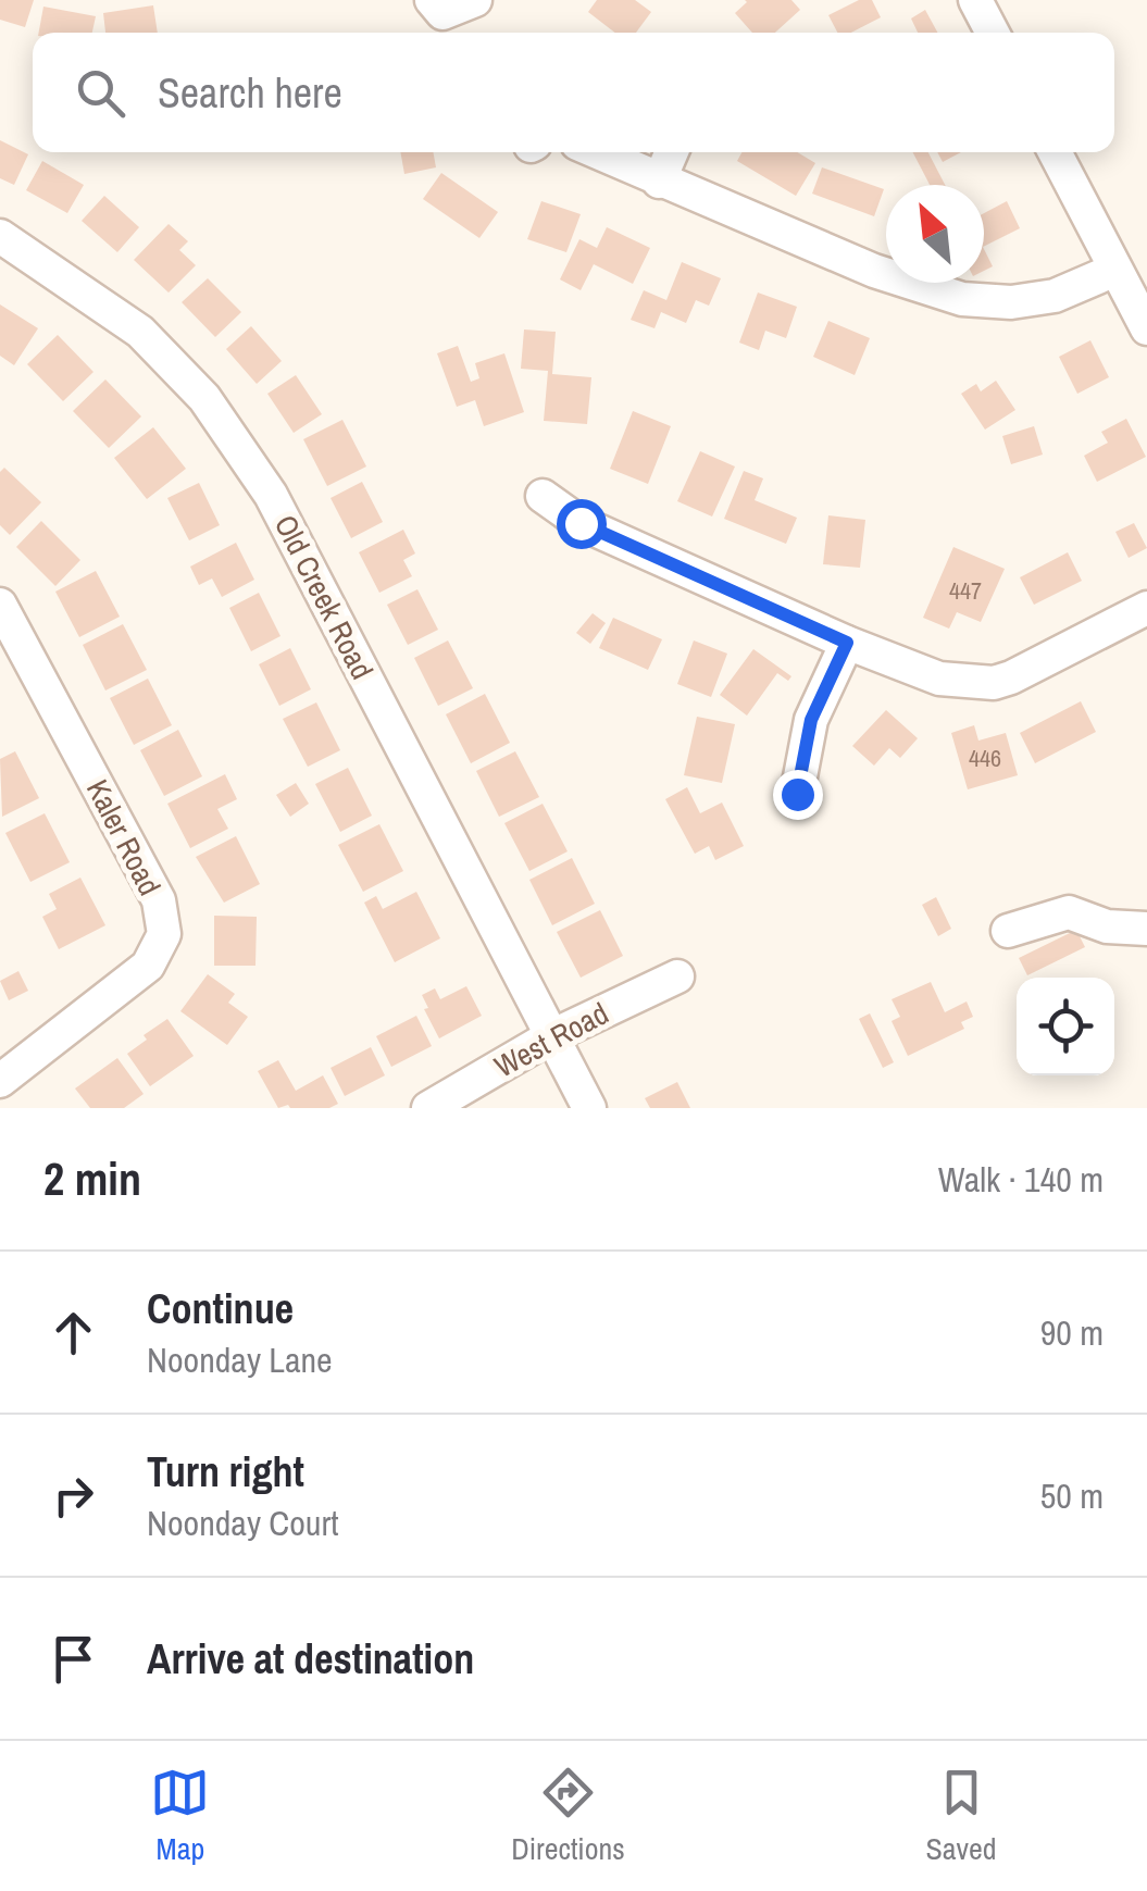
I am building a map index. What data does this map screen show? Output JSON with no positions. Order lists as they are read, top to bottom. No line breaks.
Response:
{"streets":{"street":["Old Creek Road","Kaler Road","West Road"]},"crossings":[["Old Creek Road","West Road"]],"house_numbers":["447","446"],"north":"top left","page":{"search":"Search here","heading":["2 min","Walk · 140 m"],"list":[["Continue","Noonday Lane","90 m"],["Turn right","Noonday Court","50 m"],"Arrive at destination"],"nav":["Map","Directions","Saved"]}}
